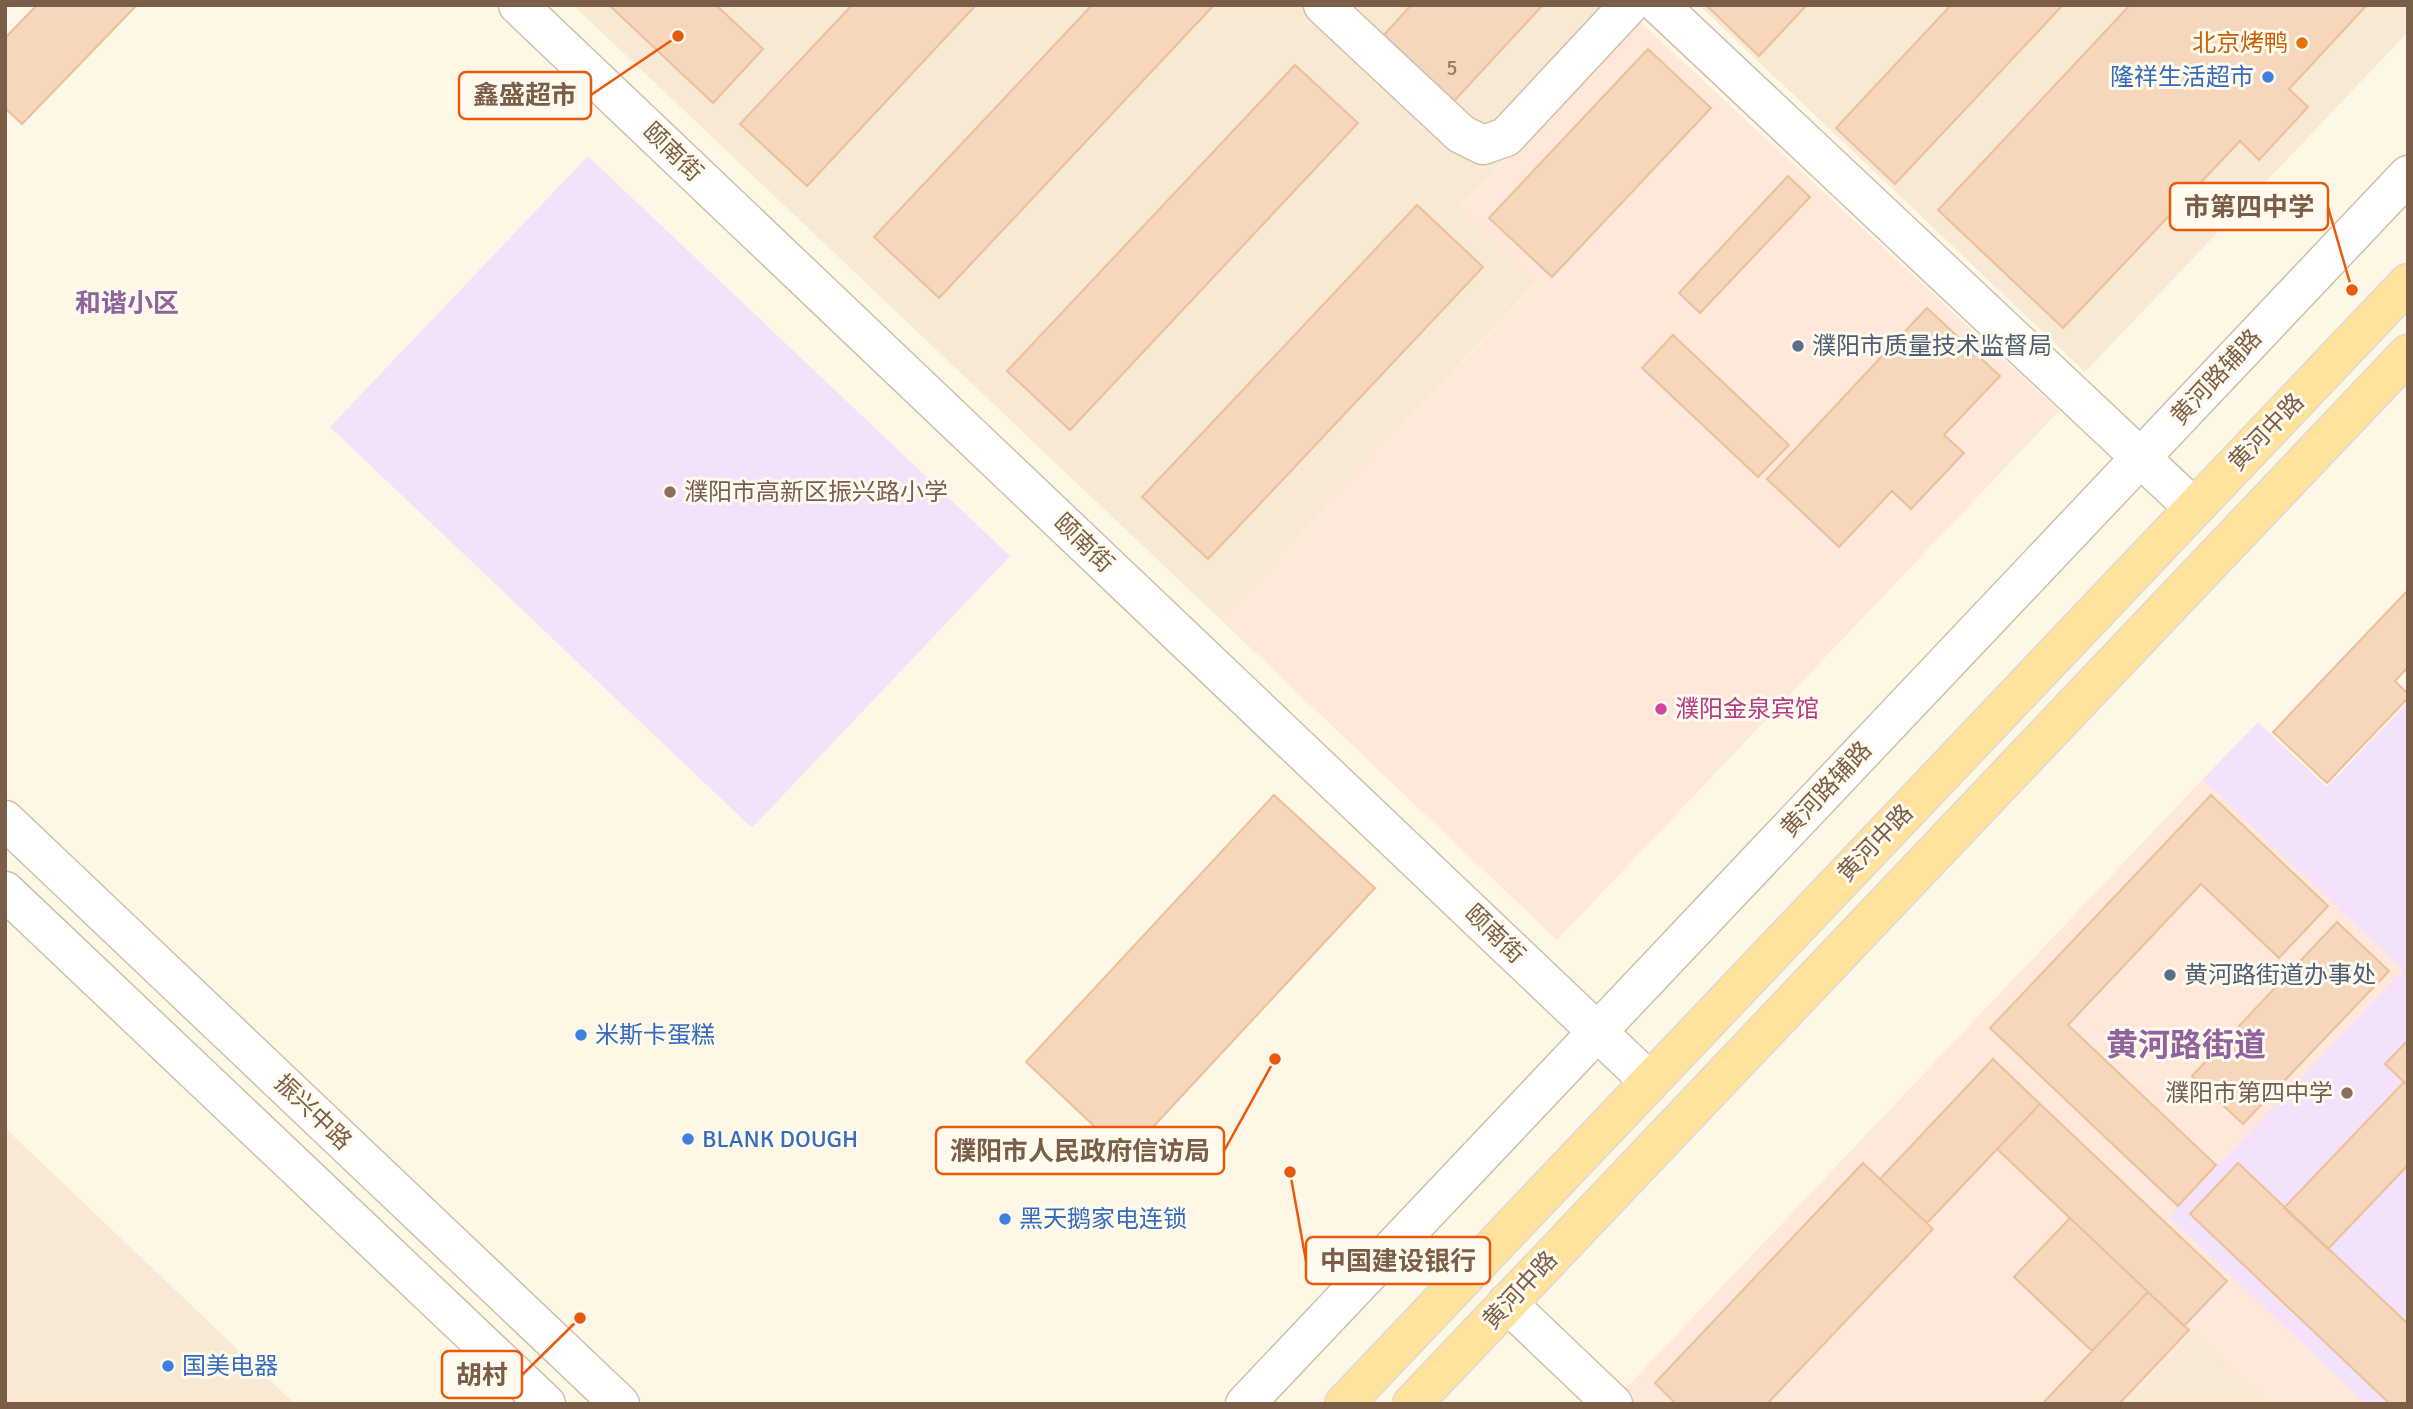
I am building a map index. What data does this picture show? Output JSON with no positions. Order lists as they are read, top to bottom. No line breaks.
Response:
{"streets":{"main road":["黄河中路"],"street":["颐南街","黄河路辅路","振兴中路"]},"crossings":[["颐南街","黄河路辅路"],["颐南街","黄河中路"]],"districts":["和谐小区","黄河路街道"],"places":["鑫盛超市","北京烤鸭","隆祥生活超市","市第四中学","濮阳市质量技术监督局","濮阳市高新区振兴路小学","濮阳金泉宾馆","黄河路街道办事处","米斯卡蛋糕","濮阳市人民政府信访局","濮阳市第四中学","BLANK DOUGH","中国建设银行","黑天鹅家电连锁","胡村","国美电器"],"house_numbers":["5"]}
